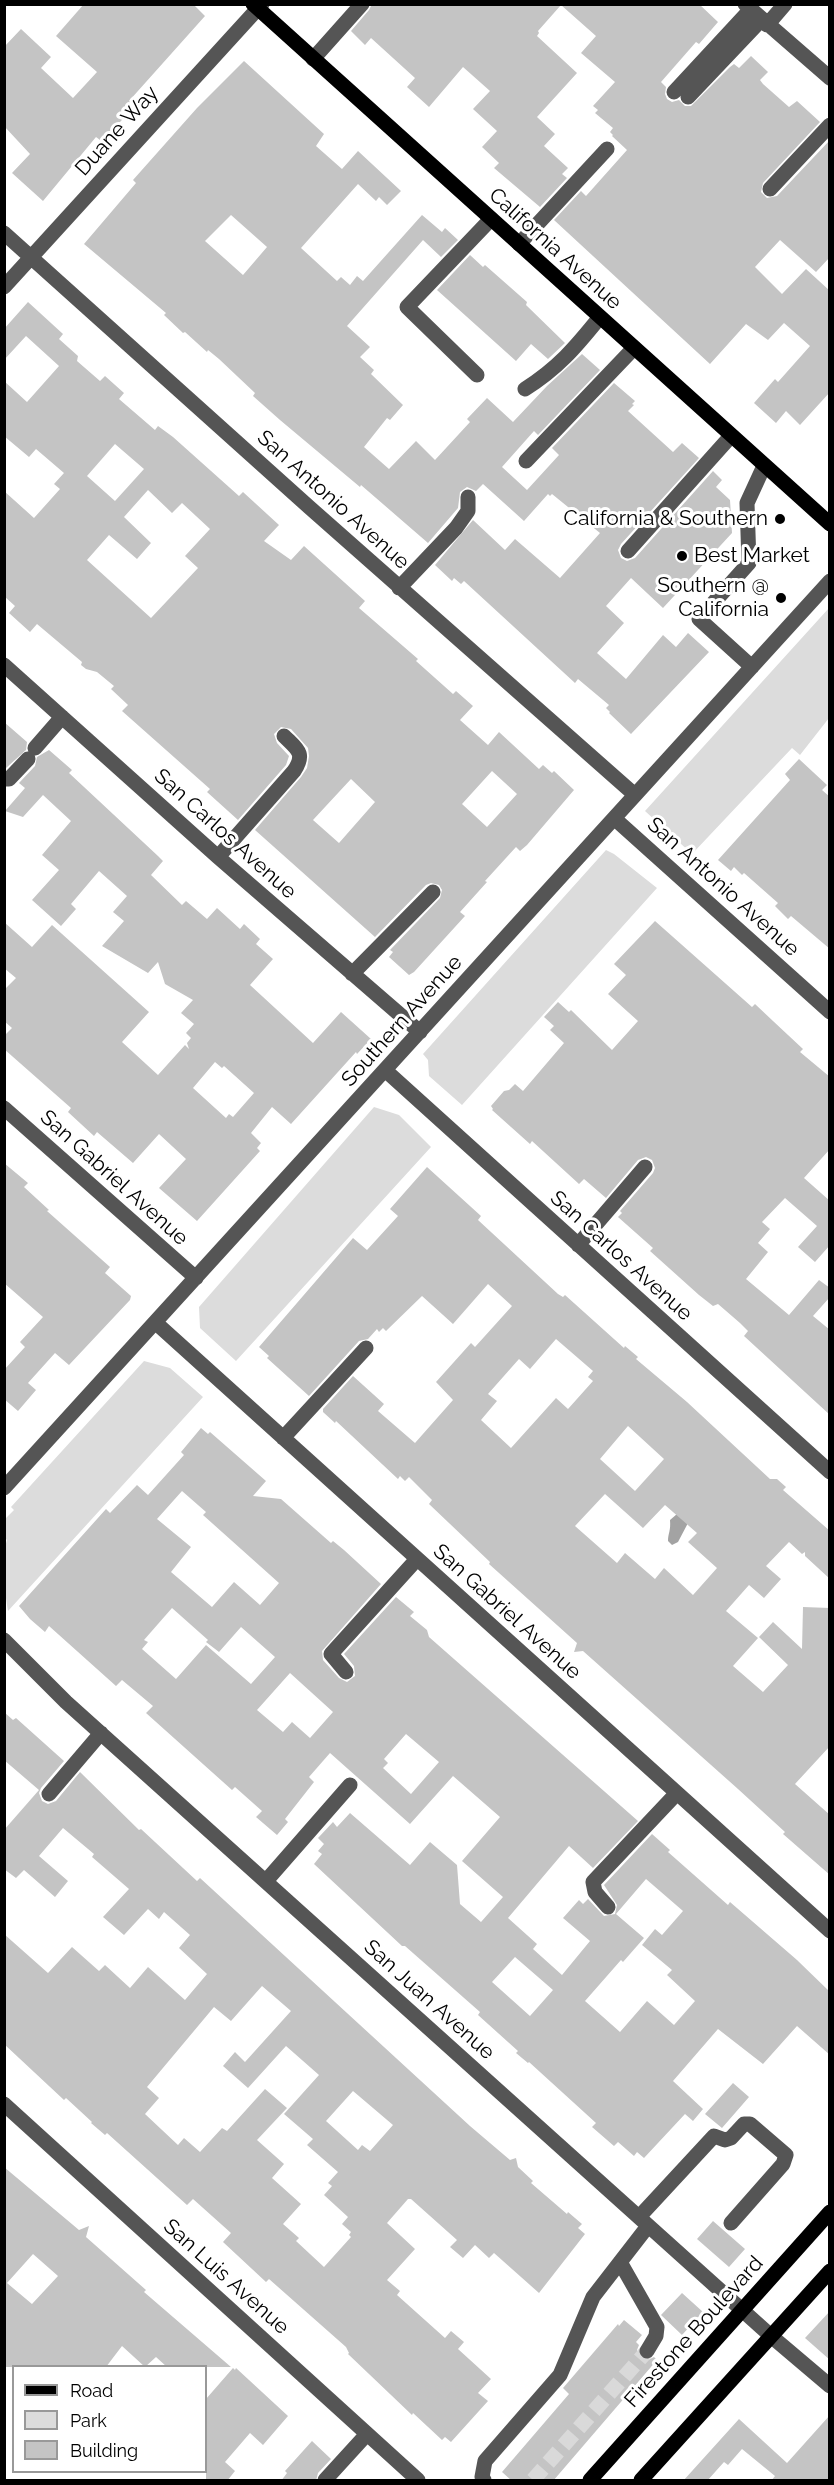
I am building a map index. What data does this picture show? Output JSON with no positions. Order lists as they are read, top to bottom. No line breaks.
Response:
{"streets":{"main road":["California Avenue","Firestone Boulevard"],"street":["Duane Way","San Antonio Avenue","San Carlos Avenue","Southern Avenue","San Gabriel Avenue","San Juan Avenue","San Luis Avenue"]},"crossings":[["Duane Way","California Avenue"],["Duane Way","San Antonio Avenue"],["San Antonio Avenue","Southern Avenue"],["San Carlos Avenue","Southern Avenue"],["Southern Avenue","San Gabriel Avenue"],["San Juan Avenue","Firestone Boulevard"]],"places":["California & Southern","Best Market","Southern @ California"],"legend":["Road","Park","Building"]}
